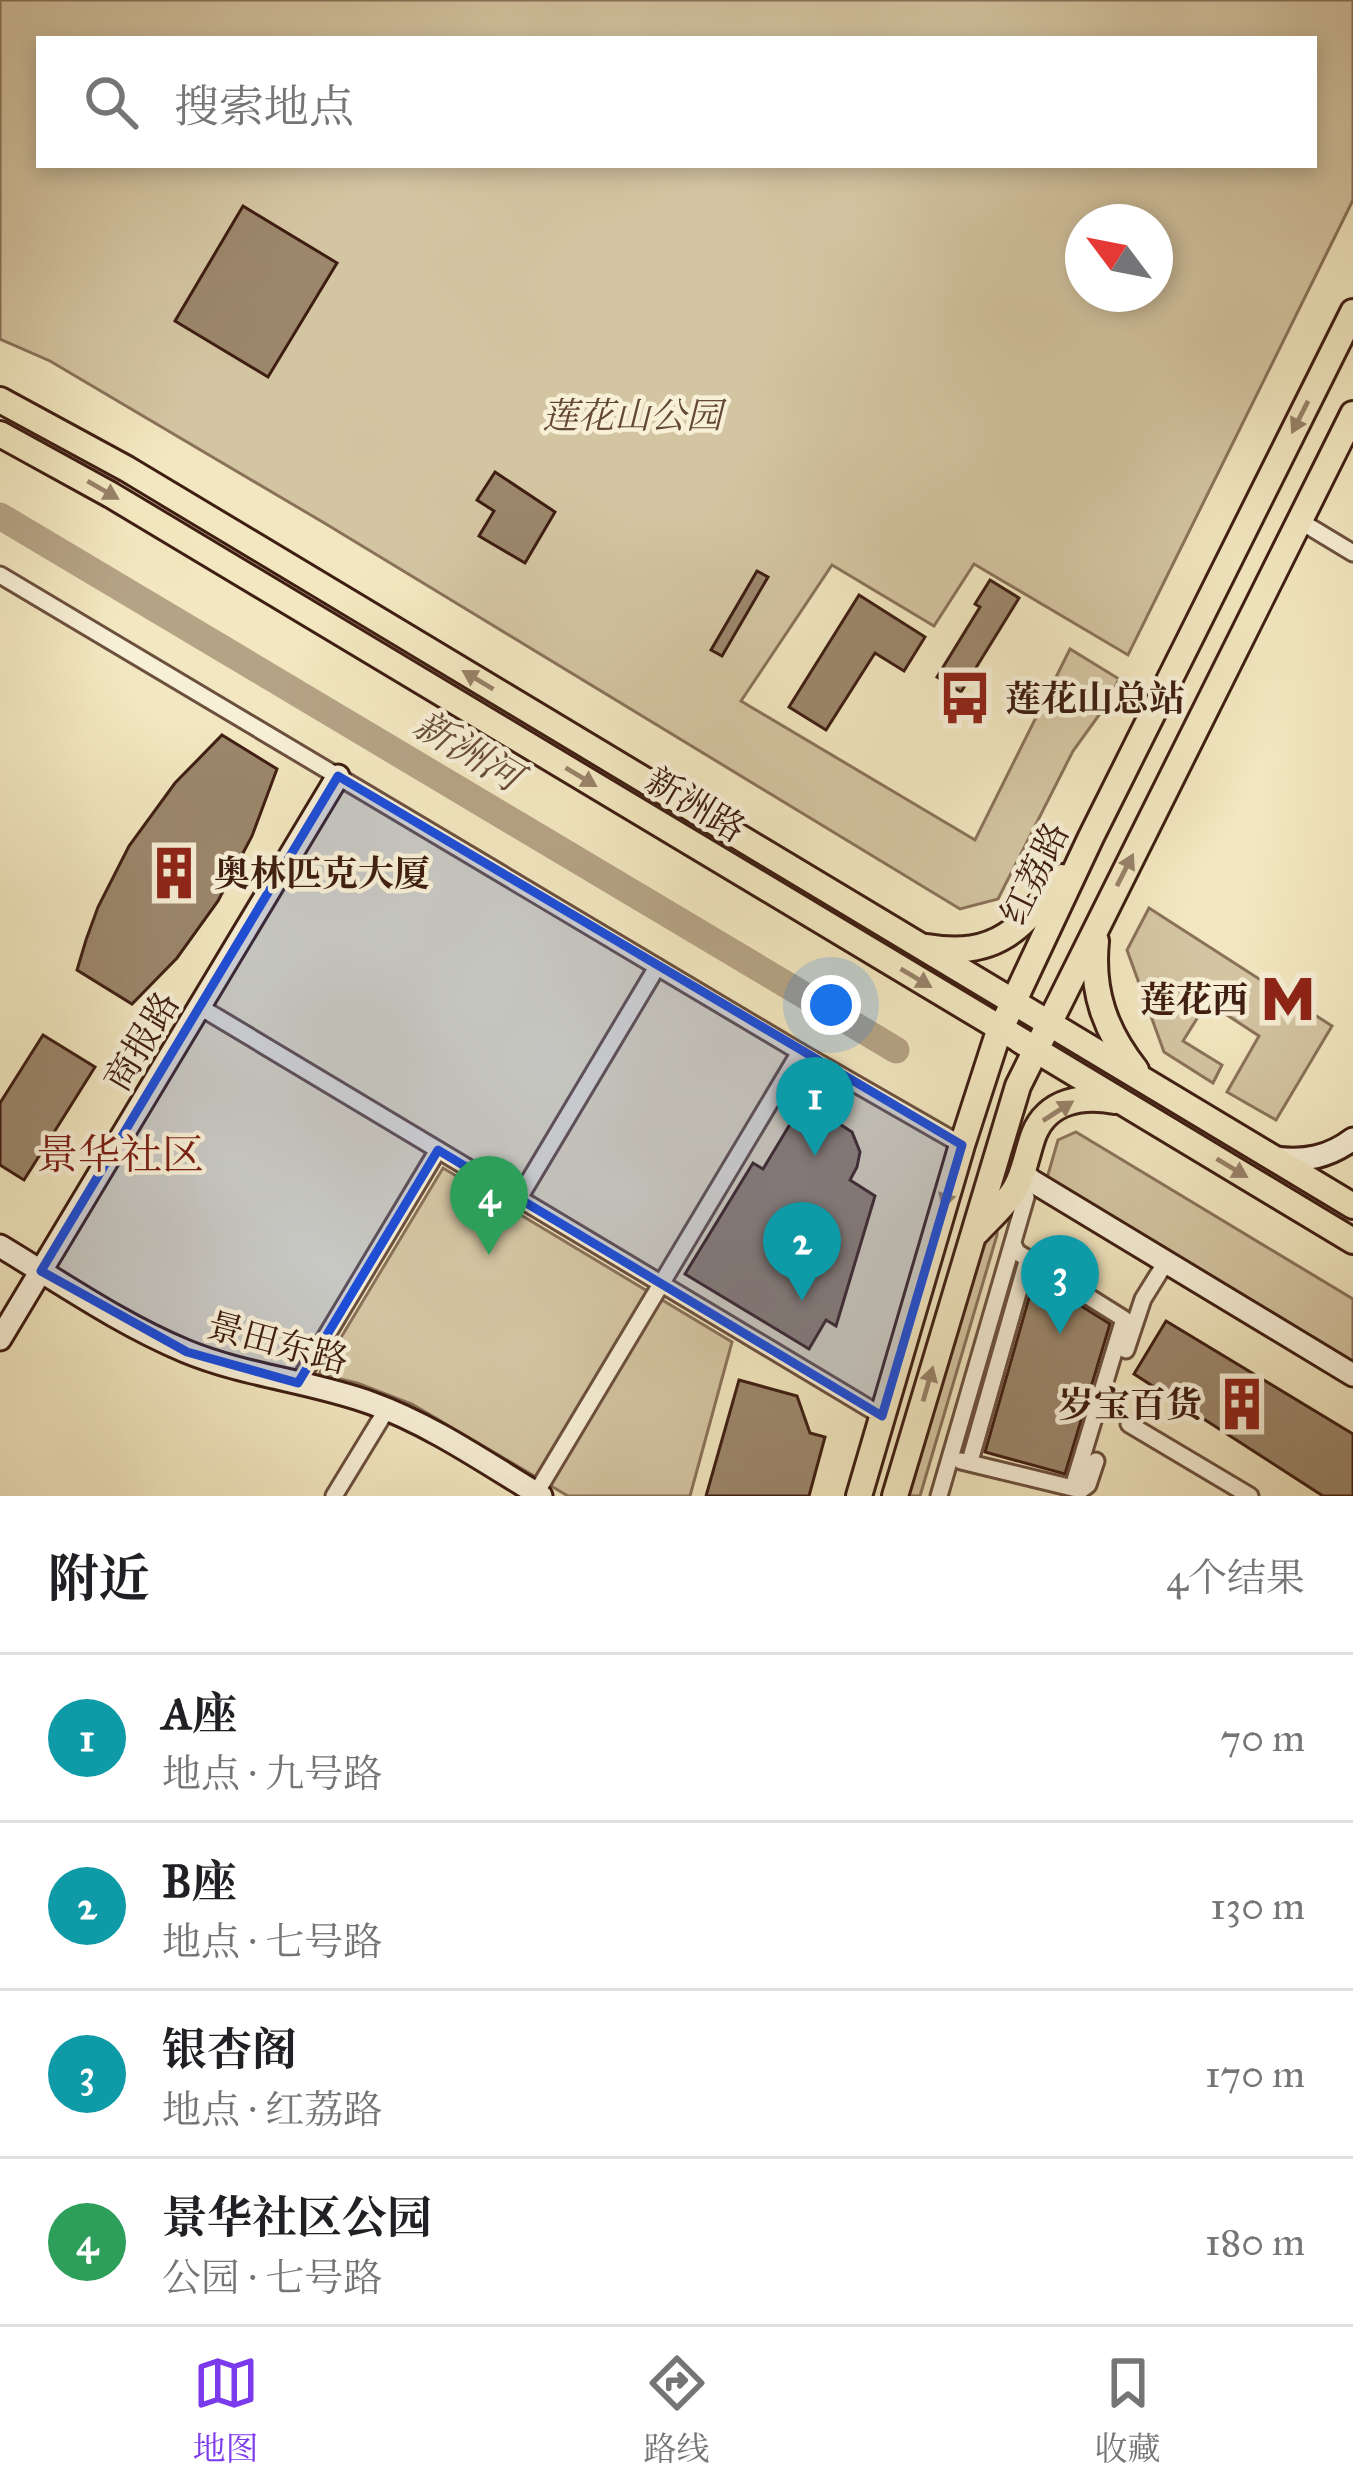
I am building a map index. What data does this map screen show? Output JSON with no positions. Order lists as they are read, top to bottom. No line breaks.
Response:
{"streets":{"main road":["新洲路","红荔路"],"street":["商报路","景田东路"]},"crossings":[["新洲路","红荔路"],["商报路","景田东路"]],"districts":["景华社区"],"water":["新洲河"],"parks":["莲花山公园"],"places":{"bus stop":["莲花山总站"],"building":["奥林匹克大厦","岁宝百货"],"metro station":["莲花西"]},"north":"top left","page":{"search":"搜索地点","pins":["1","4","2","3"],"heading":["附近","4个结果"],"list":[{"mark":"1","name":"A座","note":"地点 · 九号路","value":"70 m"},{"mark":"2","name":"B座","note":"地点 · 七号路","value":"130 m"},{"mark":"3","name":"银杏阁","note":"地点 · 红荔路","value":"170 m"},{"mark":"4","name":"景华社区公园","note":"公园 · 七号路","value":"180 m"}],"nav":["地图","路线","收藏"]}}
